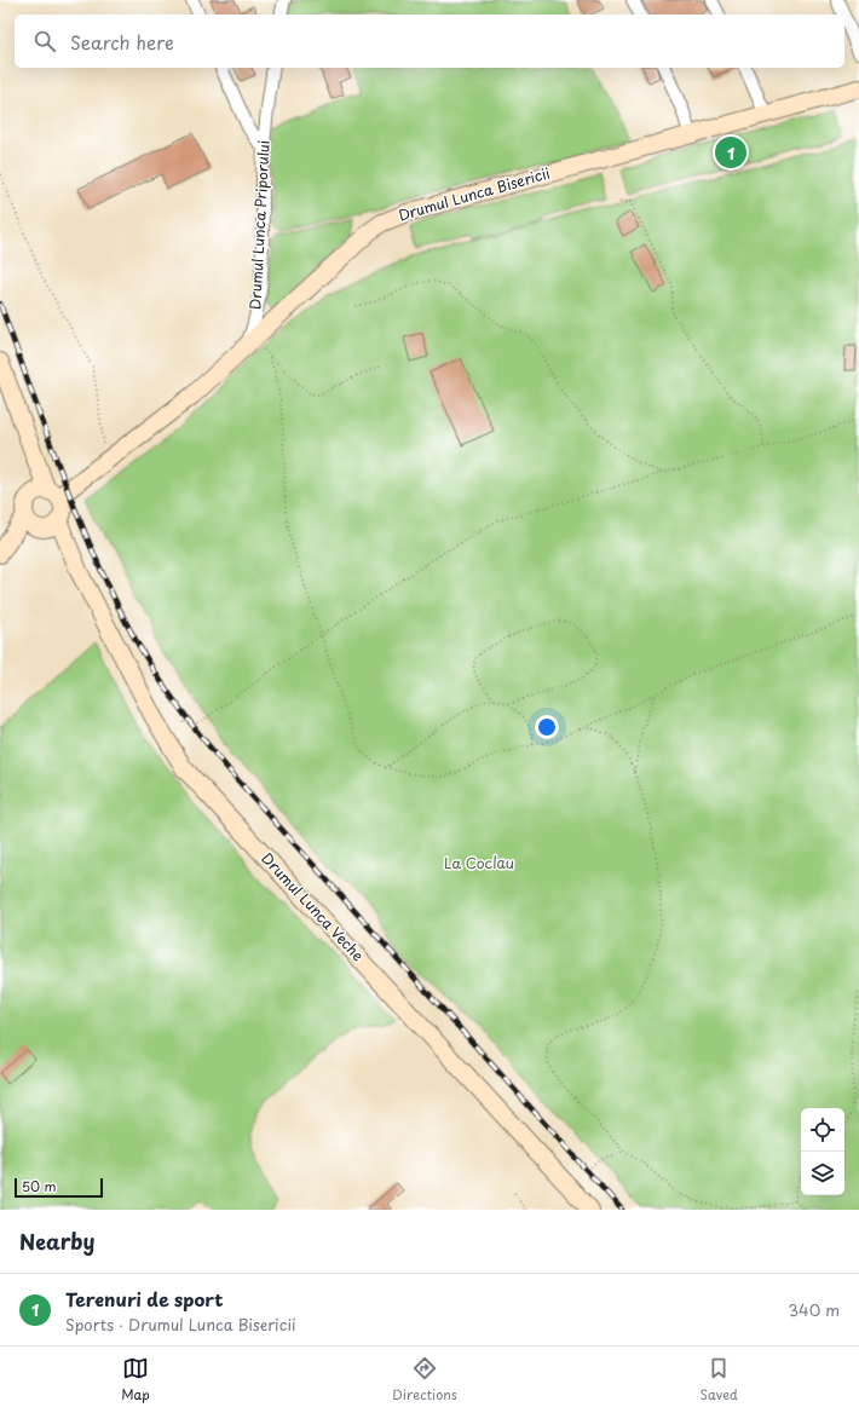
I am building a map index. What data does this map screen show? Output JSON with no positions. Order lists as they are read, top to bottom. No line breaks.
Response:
{"streets":{"street":["Drumul Lunca Bisericii","Drumul Lunca Priporului","Drumul Lunca Veche"]},"crossings":[["Drumul Lunca Bisericii","Drumul Lunca Priporului"]],"parks":["La Coclau"],"scale_bar":"50 m","page":{"search":"Search here","pins":"1","scale":"50 m","heading":"Nearby","list":[{"mark":"1","name":"Terenuri de sport","note":"Sports · Drumul Lunca Bisericii","value":"340 m"}],"nav":["Map","Directions","Saved"]}}
